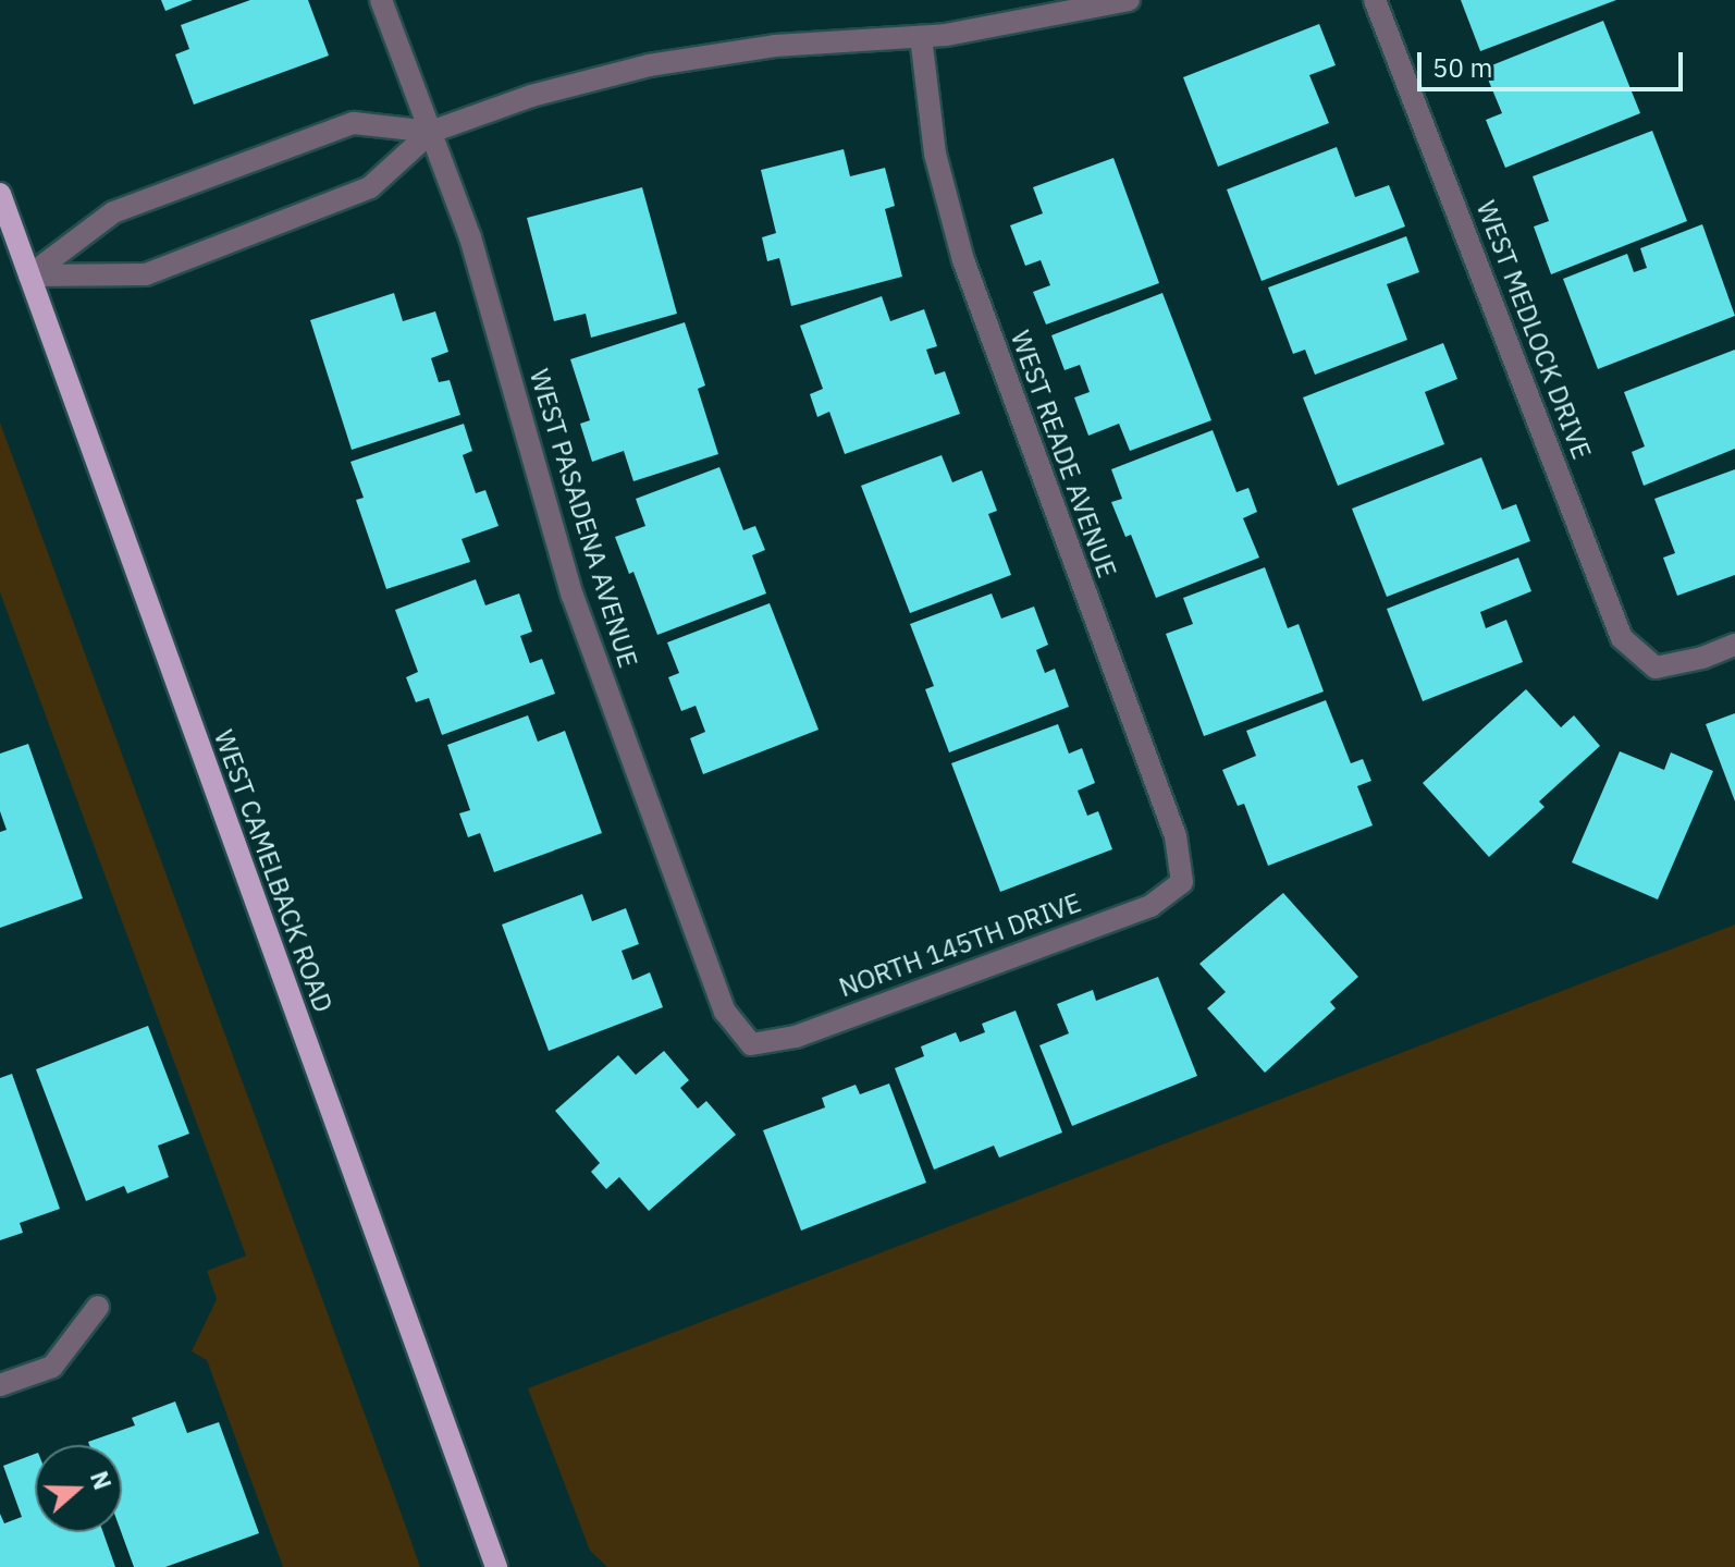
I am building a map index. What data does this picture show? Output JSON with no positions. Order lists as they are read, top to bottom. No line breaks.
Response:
{"streets":{"main road":["WEST CAMELBACK ROAD"],"street":["WEST MEDLOCK DRIVE","WEST READE AVENUE","WEST PASADENA AVENUE","NORTH 145TH DRIVE"]},"crossings":[["WEST READE AVENUE","NORTH 145TH DRIVE"],["WEST PASADENA AVENUE","NORTH 145TH DRIVE"]],"scale_bar":"50 m","north":"right"}
